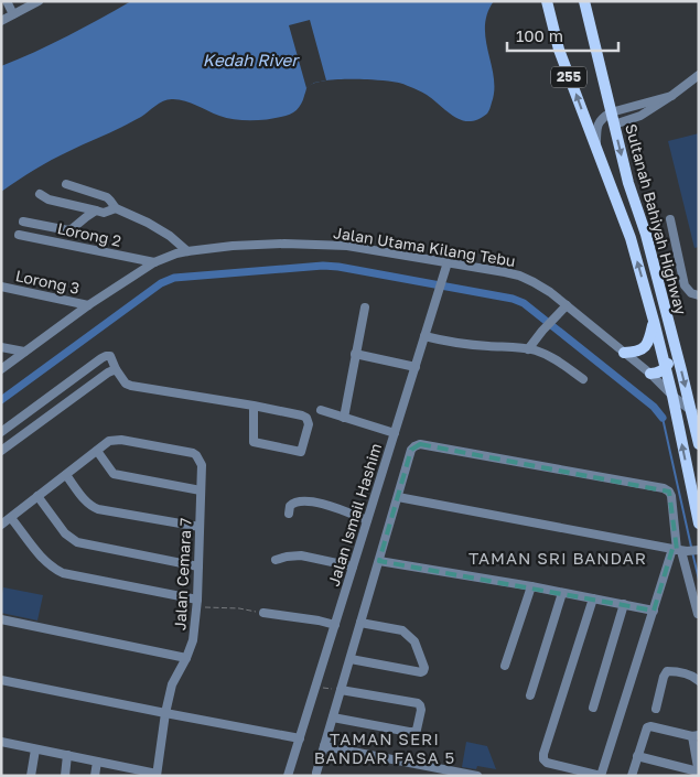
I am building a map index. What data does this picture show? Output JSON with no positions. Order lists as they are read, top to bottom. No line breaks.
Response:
{"streets":{"main road":["255","Sultanah Bahiyah Highway"],"street":["Lorong 2","Jalan Utama Kilang Tebu","Lorong 3","Jalan Ismail Hashim","Jalan Cemara 7"]},"crossings":[["Sultanah Bahiyah Highway","Jalan Utama Kilang Tebu"],["Lorong 2","Jalan Utama Kilang Tebu"],["Jalan Utama Kilang Tebu","Lorong 3"],["Jalan Utama Kilang Tebu","Jalan Ismail Hashim"]],"districts":["TAMAN SRI BANDAR","TAMAN SERI BANDAR FASA 5"],"water":["Kedah River"],"scale_bar":"100 m"}
